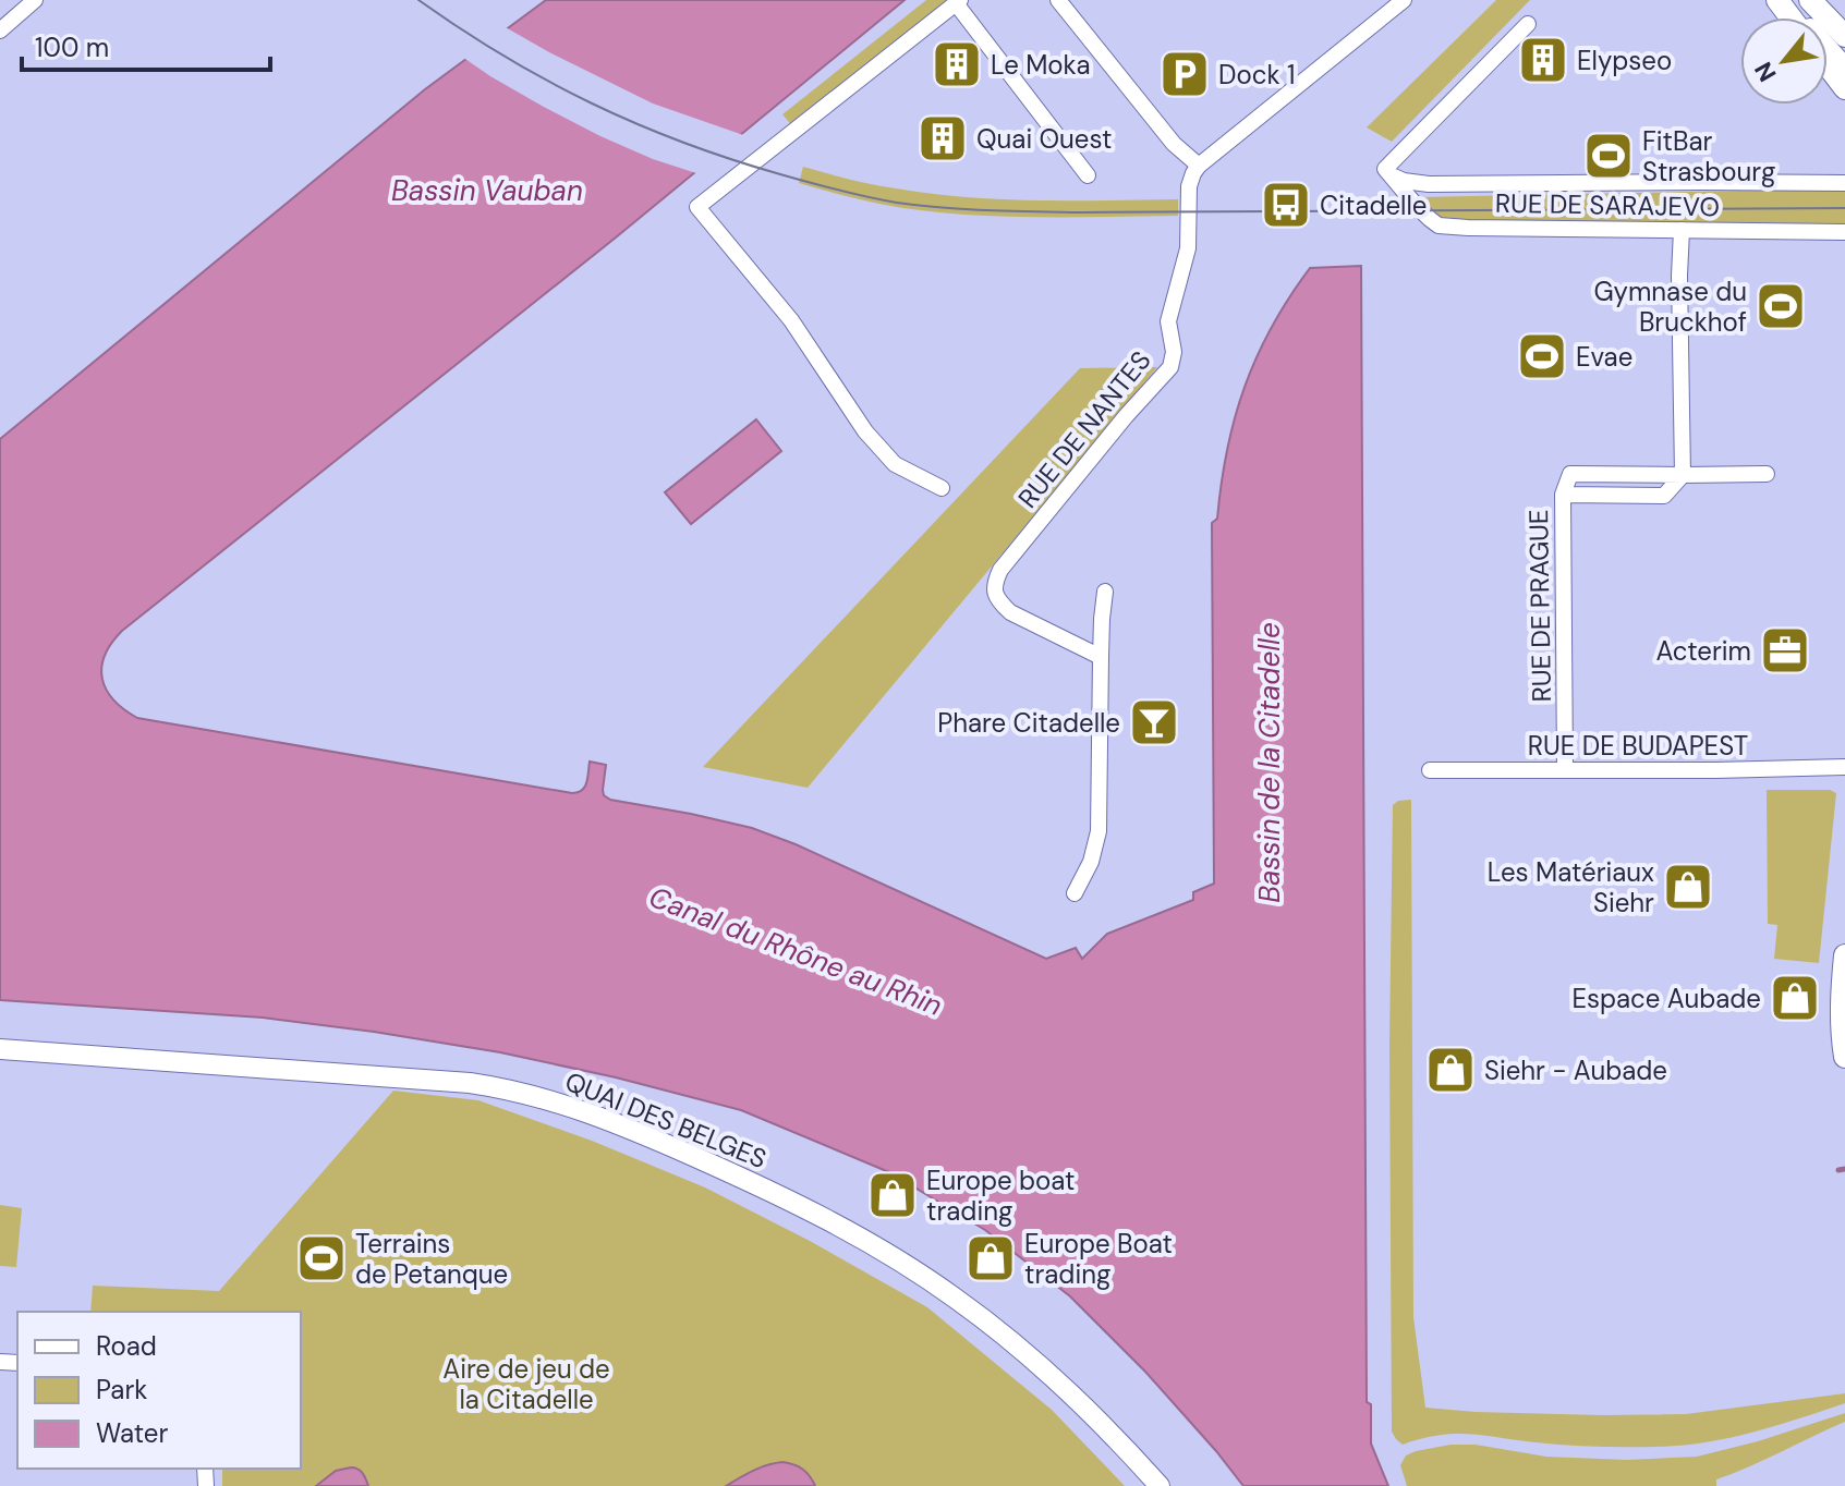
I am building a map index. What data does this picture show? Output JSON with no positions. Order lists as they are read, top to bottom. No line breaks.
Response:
{"streets":{"main road":["QUAI DES BELGES"],"street":["RUE DE SARAJEVO","RUE DE NANTES","RUE DE PRAGUE","RUE DE BUDAPEST"]},"crossings":[["RUE DE PRAGUE","RUE DE BUDAPEST"]],"water":["Bassin Vauban","Bassin de la Citadelle","Canal du Rhône au Rhin"],"parks":["Aire de jeu de la Citadelle"],"places":{"building":["Elypseo","Le Moka","Quai Ouest"],"parking":["Dock 1"],"sports":["FitBar Strasbourg","Gymnase du Bruckhof","Evae","Terrains de Petanque"],"bus stop":["Citadelle"],"office":["Acterim"],"bar":["Phare Citadelle"],"shop":["Les Matériaux Siehr","Espace Aubade","Siehr - Aubade","Europe boat trading","Europe Boat trading"]},"legend":["Road","Park","Water"],"scale_bar":"100 m","north":"bottom left"}
